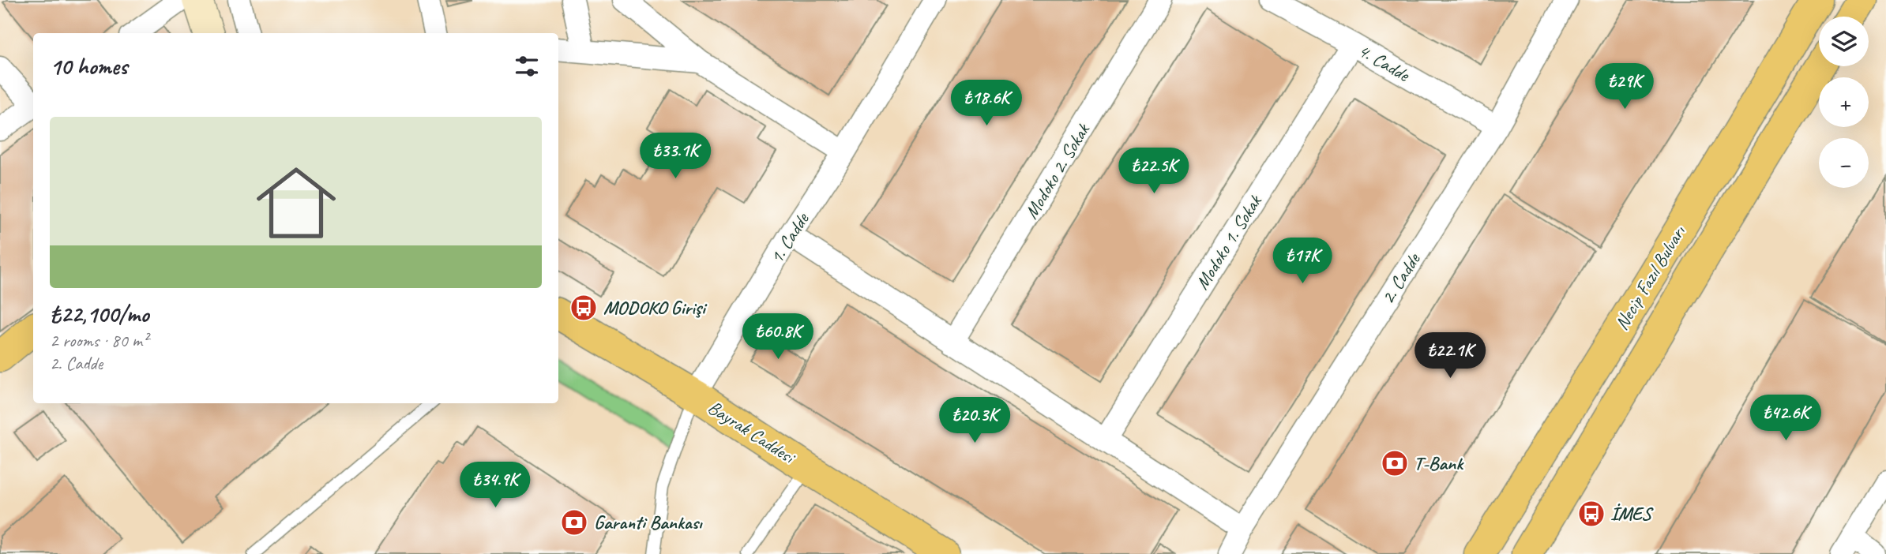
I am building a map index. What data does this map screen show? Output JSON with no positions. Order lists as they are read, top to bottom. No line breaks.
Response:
{"streets":{"main road":["Necip Fazıl Bulvarı","Bayrak Caddesi"],"street":["4. Cadde","Modoko 2. Sokak","1. Cadde","Modoko 1. Sokak","2. Cadde"]},"crossings":[["4. Cadde","Modoko 1. Sokak"],["4. Cadde","2. Cadde"],["1. Cadde","Bayrak Caddesi"]],"places":{"bus stop":["MODOKO Girişi","İMES"],"bank":["T-Bank","Garanti Bankası"]},"page":{"map_buttons":["+","−"],"heading":"10 homes","price":["₺29K","₺18.6K","₺33.1K","₺22.5K","₺17K","₺60.8K","₺22.1K","₺42.6K","₺20.3K","₺34.9K"],"list":[{"name":"₺22,100/mo","note":"2 rooms · 80 m² · 2. Cadde"}]}}
